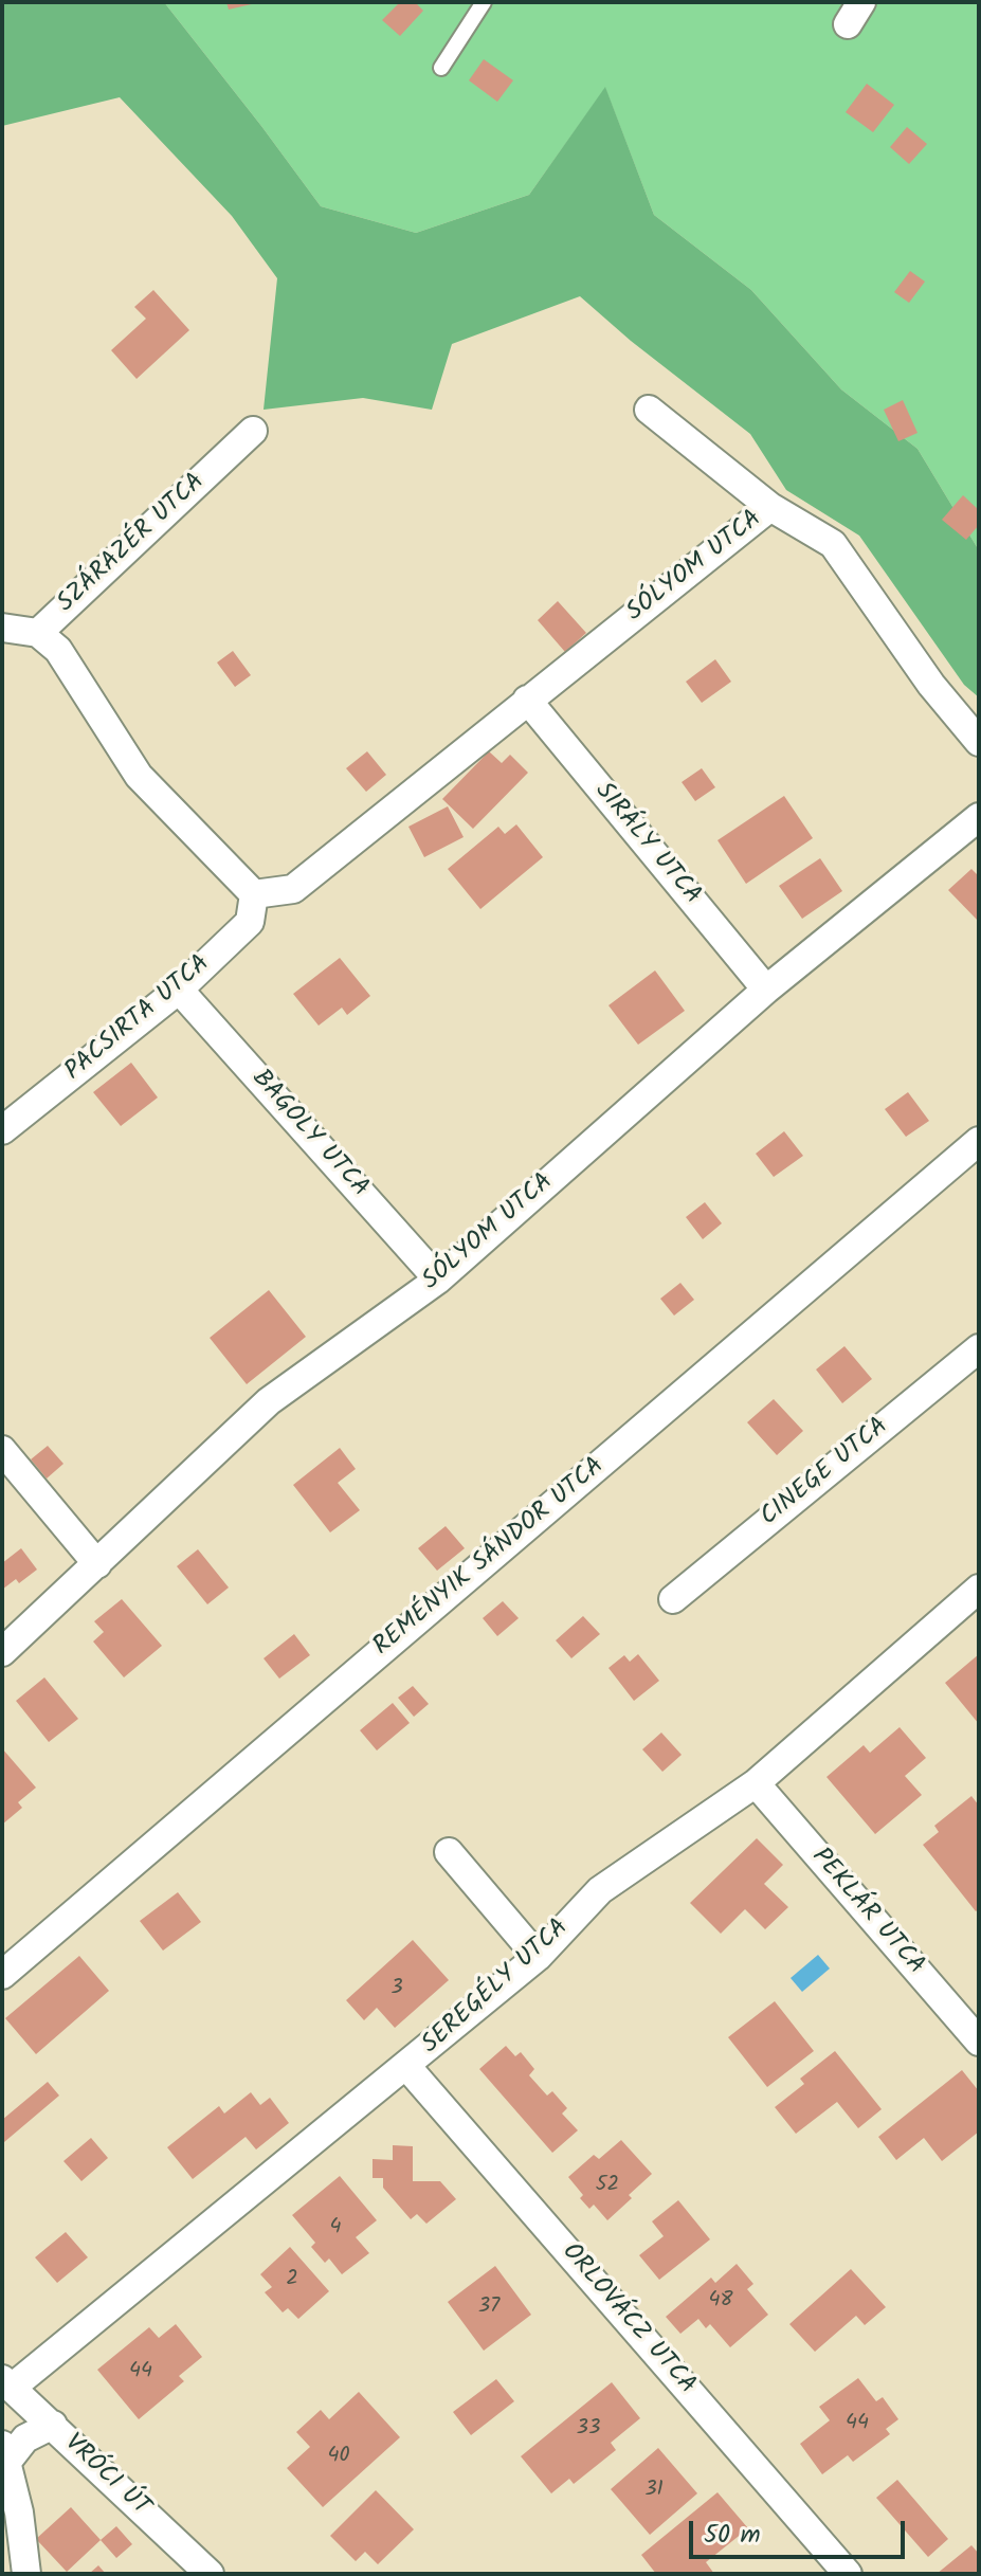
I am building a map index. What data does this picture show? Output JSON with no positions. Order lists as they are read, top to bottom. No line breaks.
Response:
{"streets":{"street":["SZÁRAZÉR UTCA","SÓLYOM UTCA","SIRÁLY UTCA","PACSIRTA UTCA","BAGOLY UTCA","CINEGE UTCA","REMÉNYIK SÁNDOR UTCA","PEKLÁR UTCA","SEREGÉLY UTCA","ORLOVÁCZ UTCA","VRÓCI ÚT"]},"crossings":[["SÓLYOM UTCA","SIRÁLY UTCA"],["SÓLYOM UTCA","PACSIRTA UTCA"],["SÓLYOM UTCA","BAGOLY UTCA"],["PACSIRTA UTCA","BAGOLY UTCA"],["PEKLÁR UTCA","SEREGÉLY UTCA"],["SEREGÉLY UTCA","ORLOVÁCZ UTCA"],["SEREGÉLY UTCA","VRÓCI ÚT"]],"house_numbers":["3","52","4","2","48","37","44","44","33","40","31"],"scale_bar":"50 m"}
